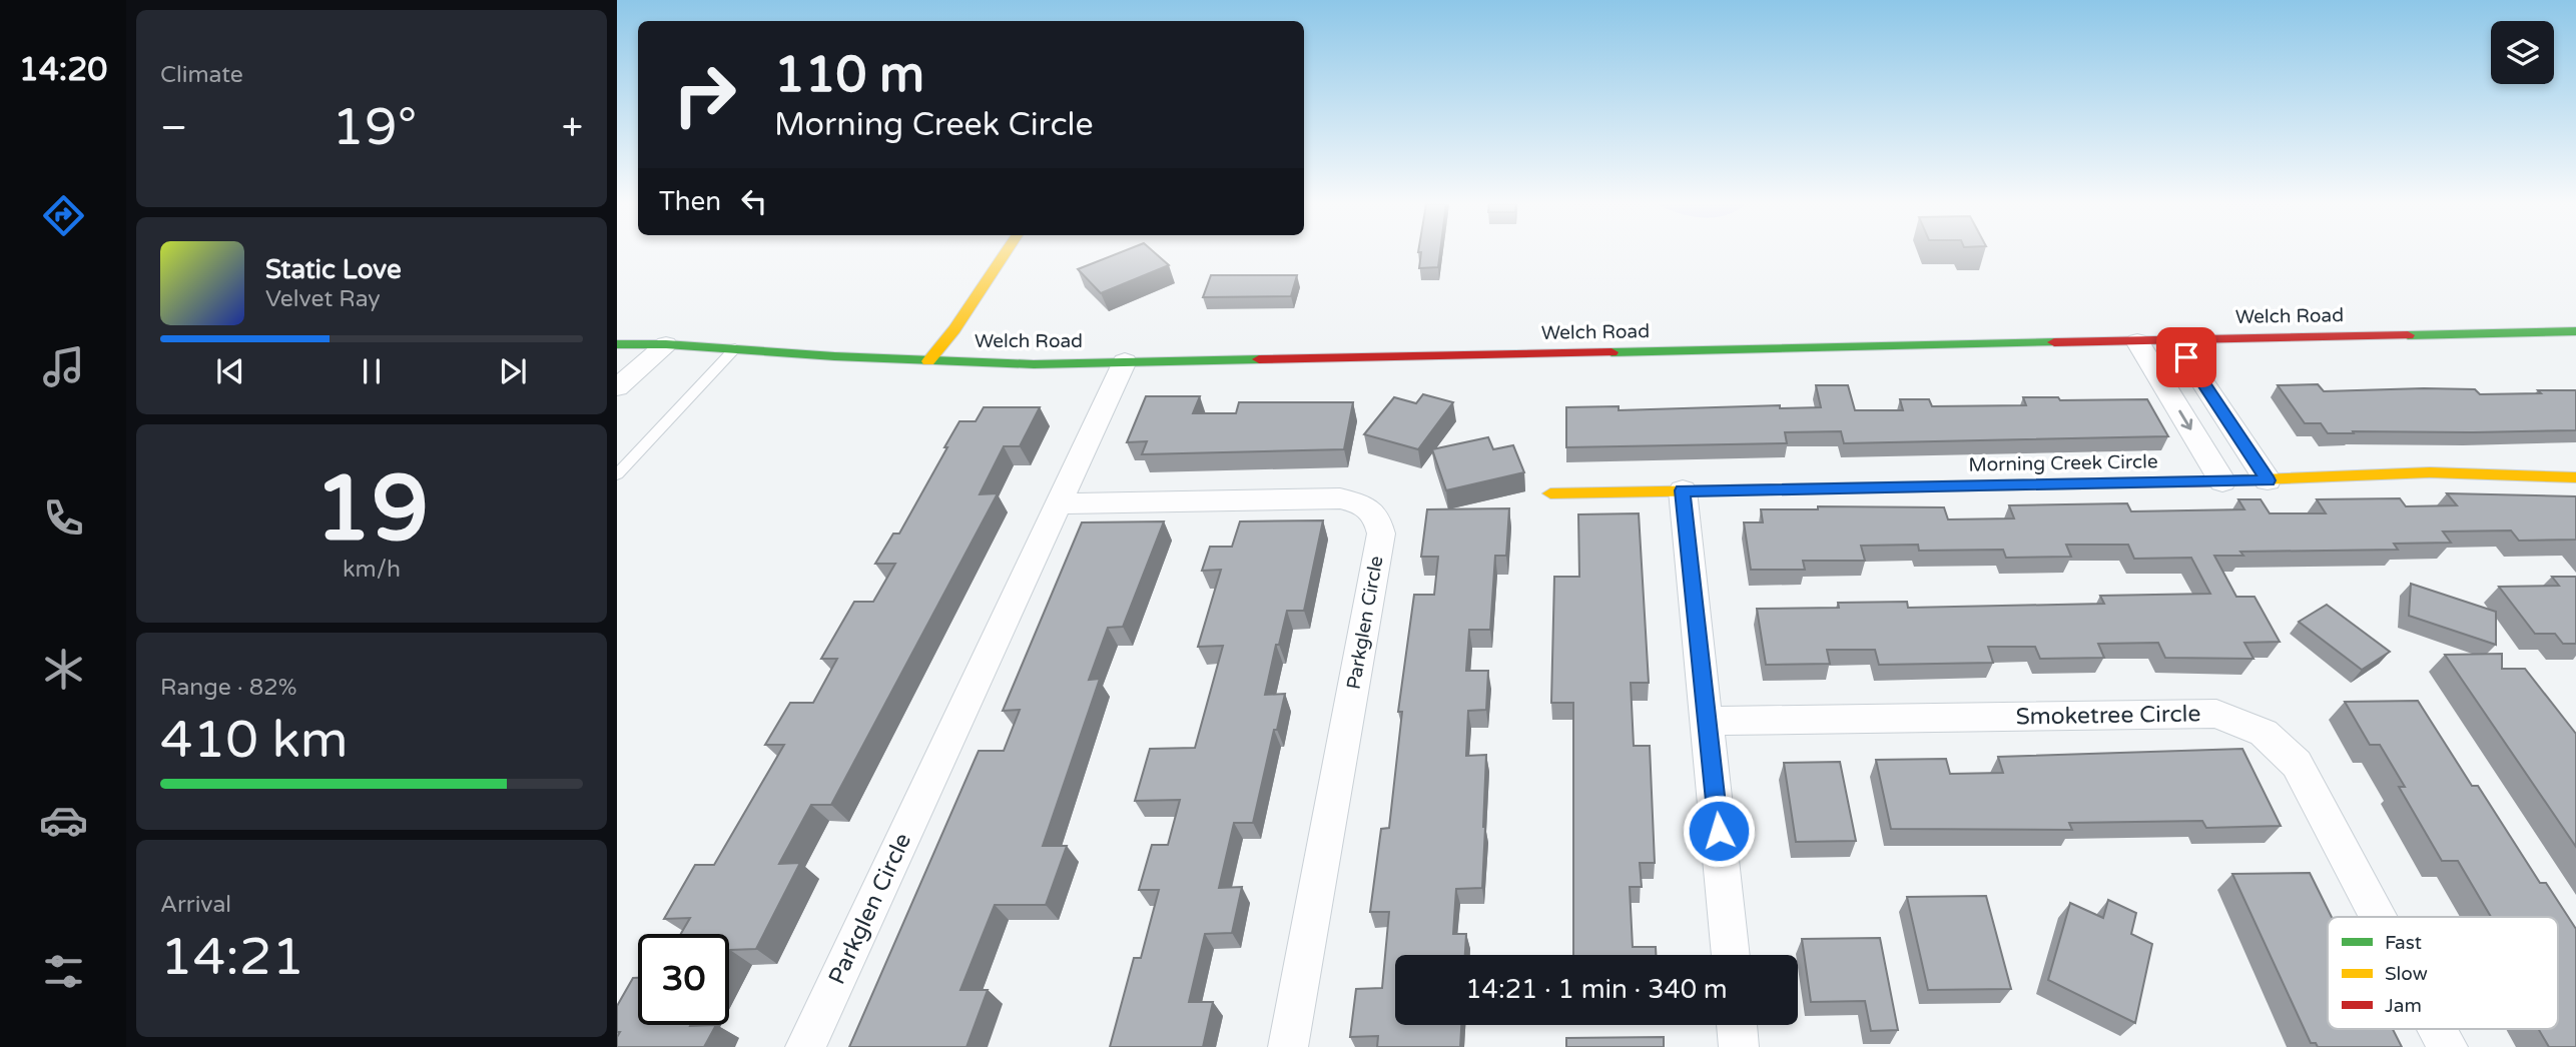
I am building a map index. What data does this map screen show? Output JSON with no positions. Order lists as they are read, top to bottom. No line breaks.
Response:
{"streets":{"main road":["Welch Road","Morning Creek Circle"],"street":["Parkglen Circle","Smoketree Circle"]},"crossings":[["Welch Road","Parkglen Circle"]],"legend":["Fast","Slow","Jam"],"page":{"tabs":"14:20","tile":["Climate",["19","km/h"],["Range · 82%","410 km"],["Arrival","14:21"]],"turn":["110 m","Morning Creek Circle"],"heat":["−","19°","+"],"then":"Then","song":["Static Love","Velvet Ray"],"limit":"30","trip":"14:21 · 1 min · 340 m"}}
